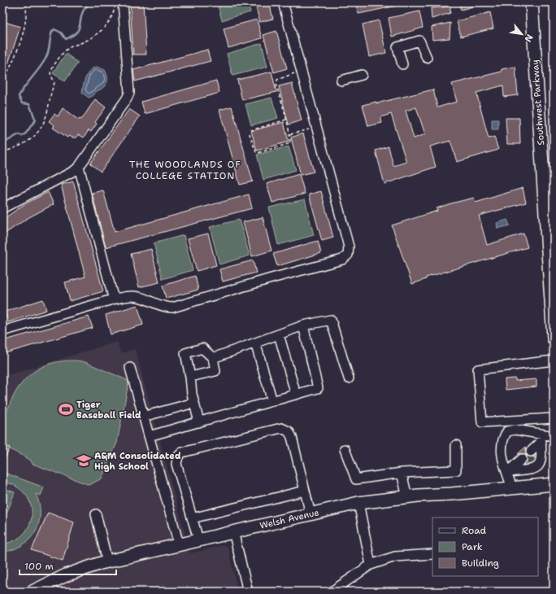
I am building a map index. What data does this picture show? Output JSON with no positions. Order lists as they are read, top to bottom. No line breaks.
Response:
{"streets":{"main road":["Southwest Parkway","Welsh Avenue"]},"districts":["THE WOODLANDS OF COLLEGE STATION"],"places":{"sports":["Tiger Baseball Field"],"school or university":["A&M Consolidated High School"]},"legend":["Road","Park","Building"],"scale_bar":"100 m","north":"bottom right"}
